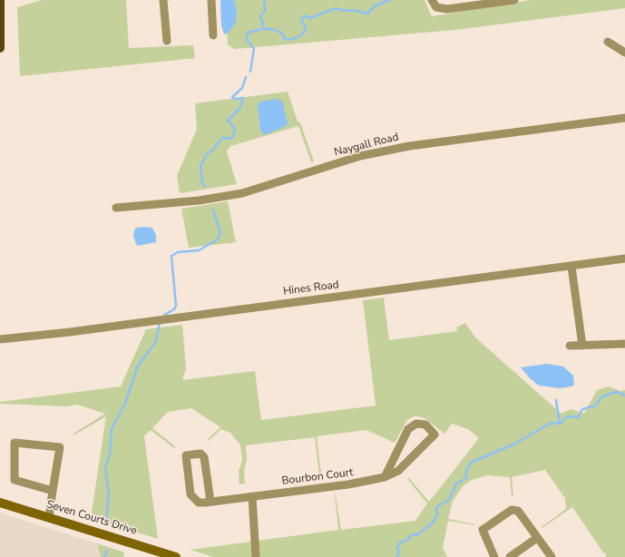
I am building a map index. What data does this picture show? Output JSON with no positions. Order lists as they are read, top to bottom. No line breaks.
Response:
{"streets":{"street":["Naygall Road","Hines Road","Bourbon Court","Seven Courts Drive"]}}
